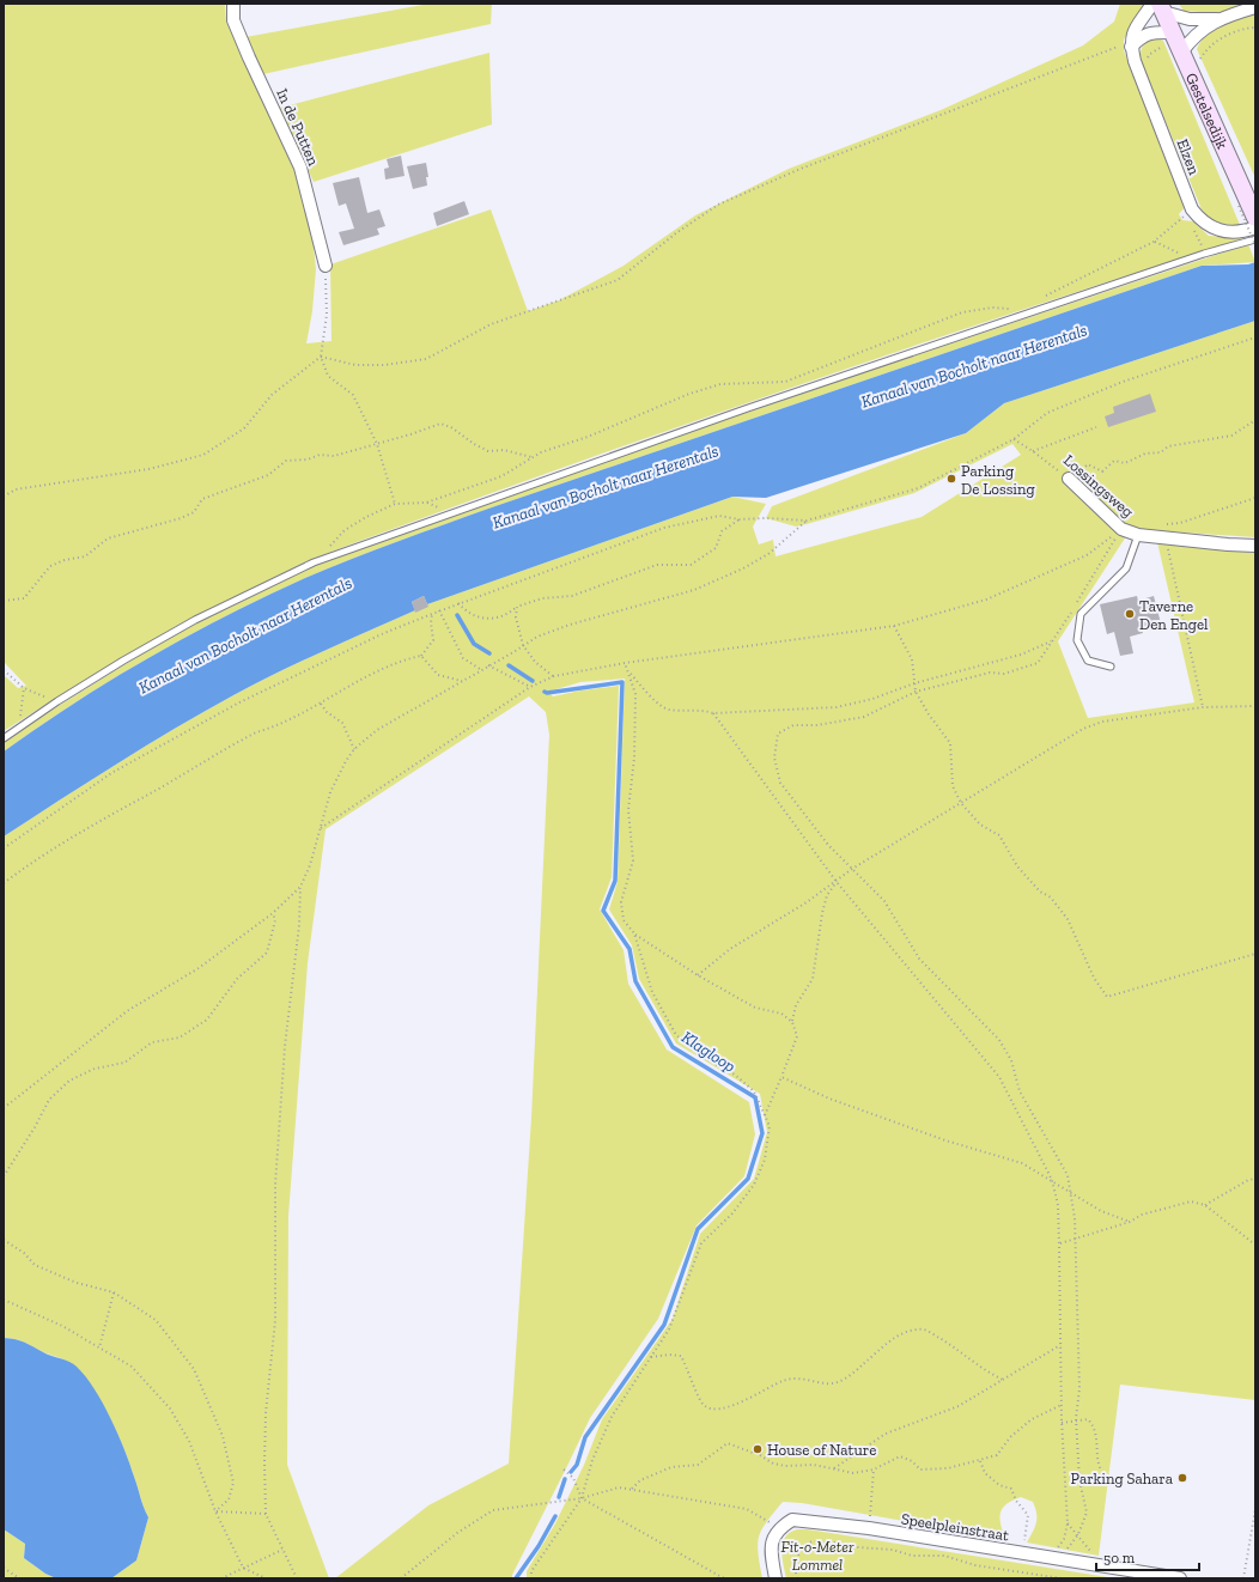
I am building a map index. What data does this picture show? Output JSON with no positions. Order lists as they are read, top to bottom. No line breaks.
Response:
{"streets":{"main road":["Gestelsedijk"],"street":["In de Putten","Elzen","Lossingsweg","Speelpleinstraat"]},"water":["Kanaal van Bocholt naar Herentals","Klagloop"],"parks":["Fit-o-Meter Lommel"],"places":["Parking De Lossing","Taverne Den Engel","House of Nature","Parking Sahara"],"scale_bar":"50 m"}
